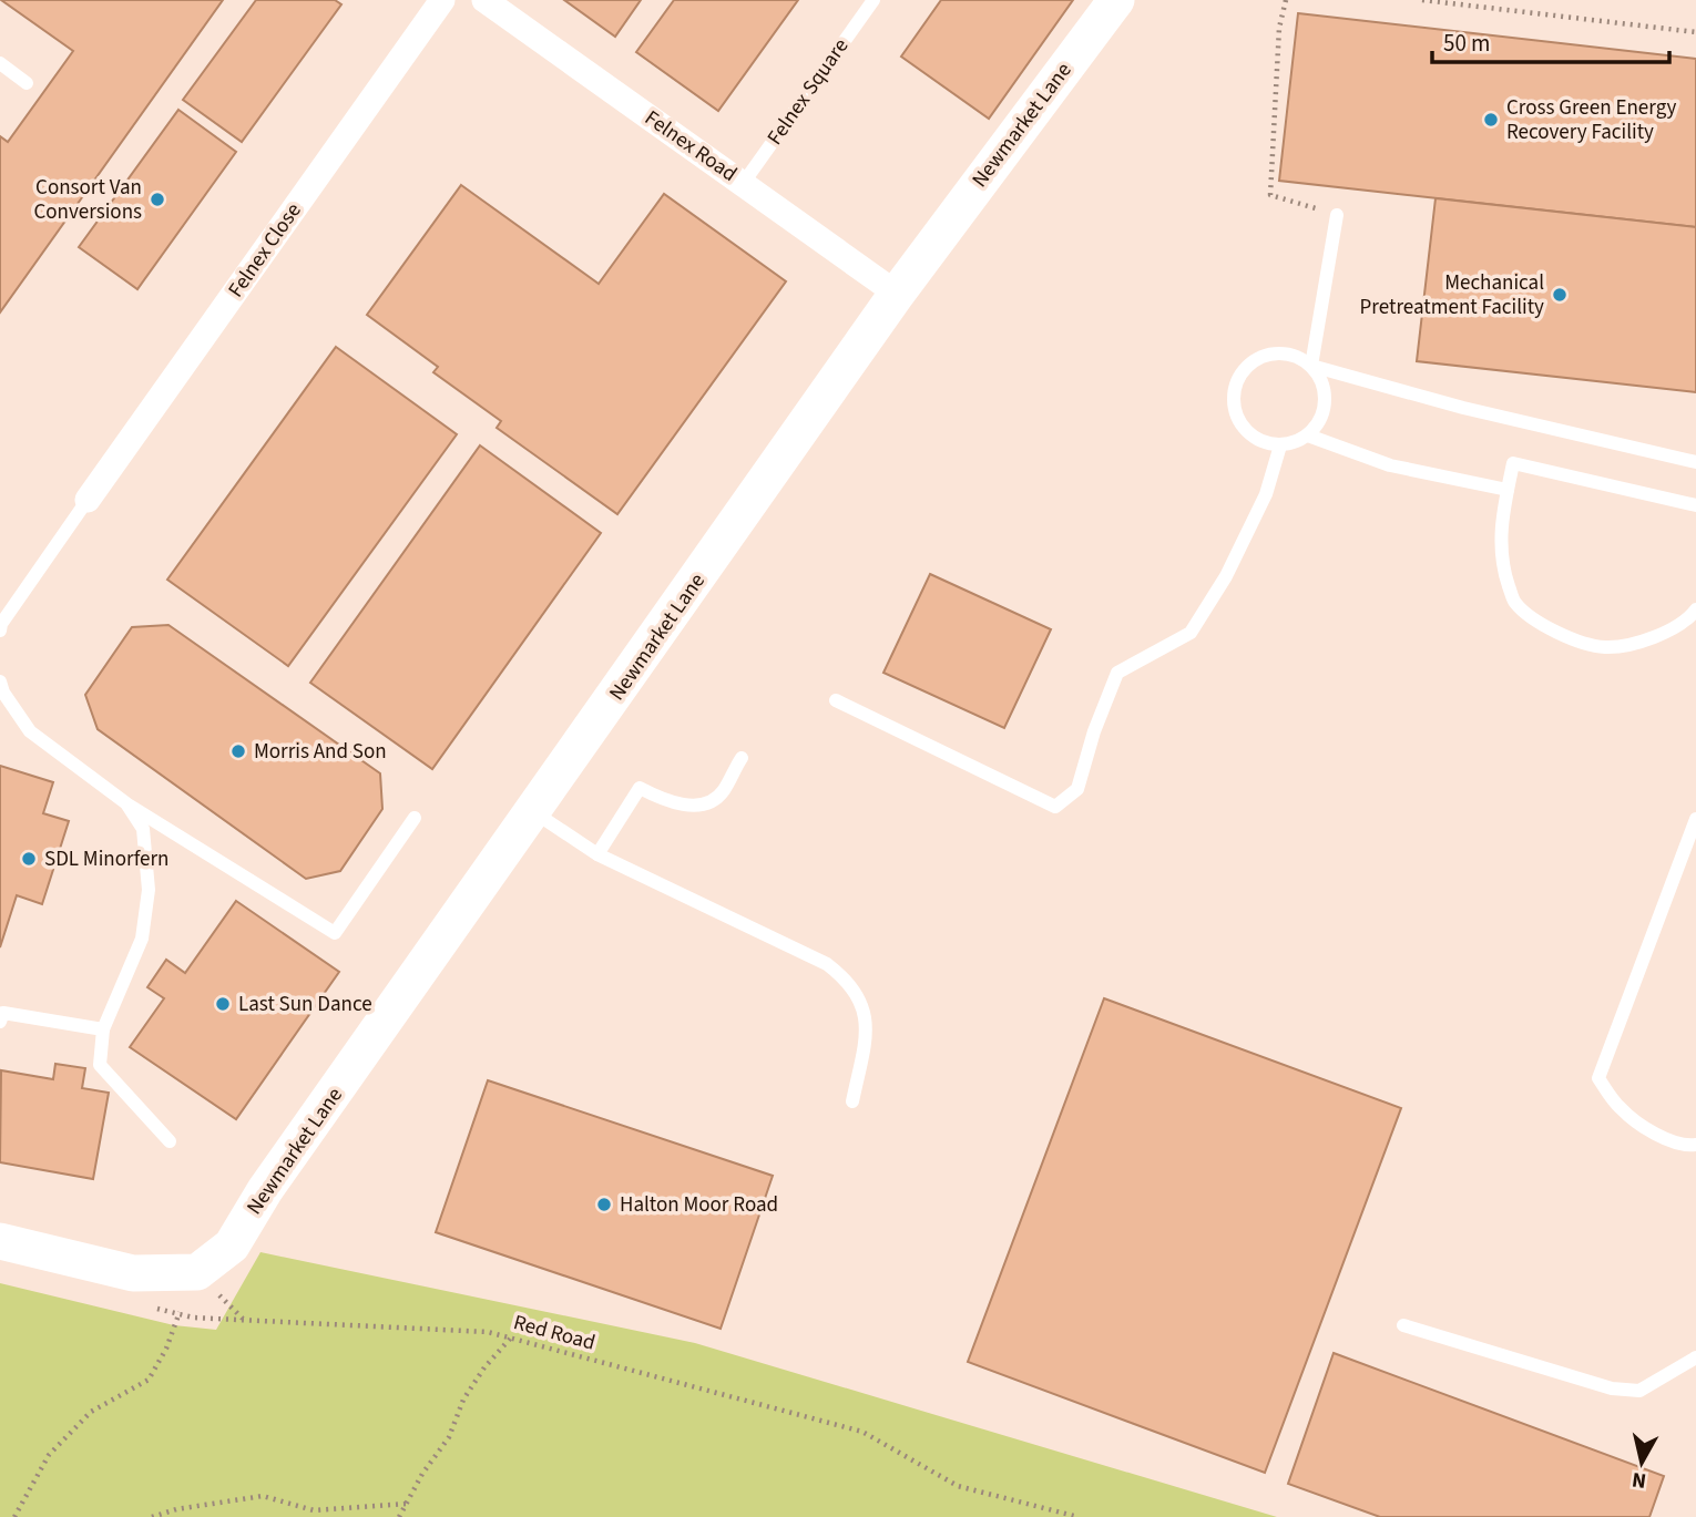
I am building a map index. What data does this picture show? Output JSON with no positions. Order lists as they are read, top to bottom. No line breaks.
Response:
{"streets":{"street":["Newmarket Lane","Felnex Road","Felnex Close"],"lane":["Felnex Square"],"path":["Red Road"]},"crossings":[["Felnex Square","Felnex Road"],["Newmarket Lane","Felnex Road"]],"places":["Cross Green Energy Recovery Facility","Consort Van Conversions","Mechanical Pretreatment Facility","Morris And Son","SDL Minorfern","Last Sun Dance","Halton Moor Road"],"scale_bar":"50 m","north":"bottom"}
